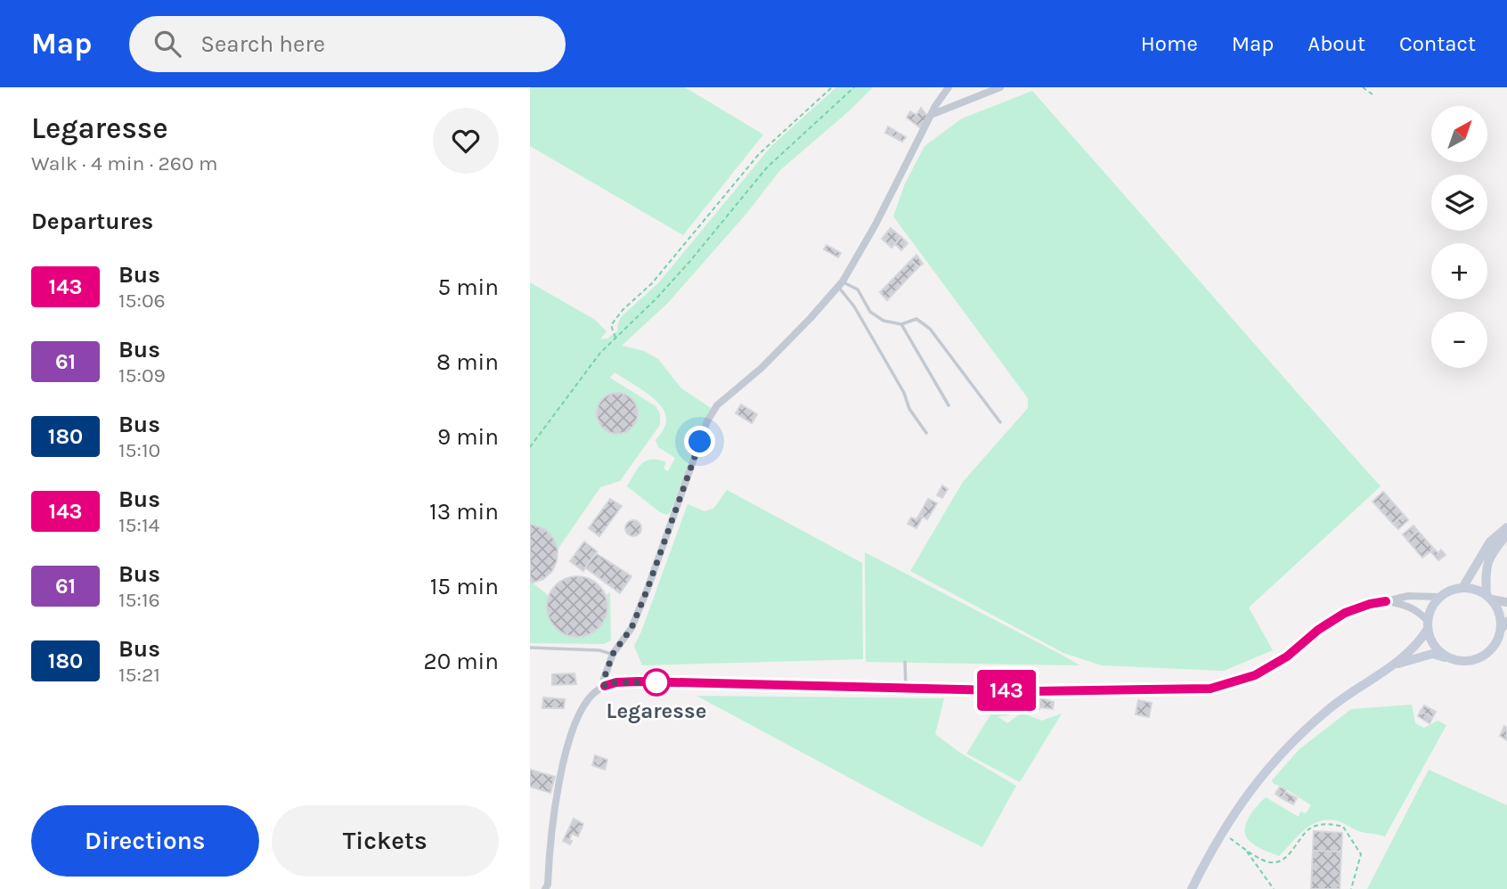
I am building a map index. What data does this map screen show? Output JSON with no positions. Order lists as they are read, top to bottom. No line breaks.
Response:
{"places":["Legaresse"],"lines":["bus line 143"],"north":"top right","page":{"header":"Map","search":"Search here","nav":["Home","Map","About","Contact"],"heading":[["Legaresse","Walk · 4 min · 260 m"],"Departures"],"on_map":"143","map_buttons":["+","−"],"list":[{"mark":"143","name":"Bus","note":"15:06","value":"5 min"},{"mark":"61","name":"Bus","note":"15:09","value":"8 min"},{"mark":"180","name":"Bus","note":"15:10","value":"9 min"},{"mark":"143","name":"Bus","note":"15:14","value":"13 min"},{"mark":"61","name":"Bus","note":"15:16","value":"15 min"},{"mark":"180","name":"Bus","note":"15:21","value":"20 min"}],"buttons":["Directions","Tickets"]}}
